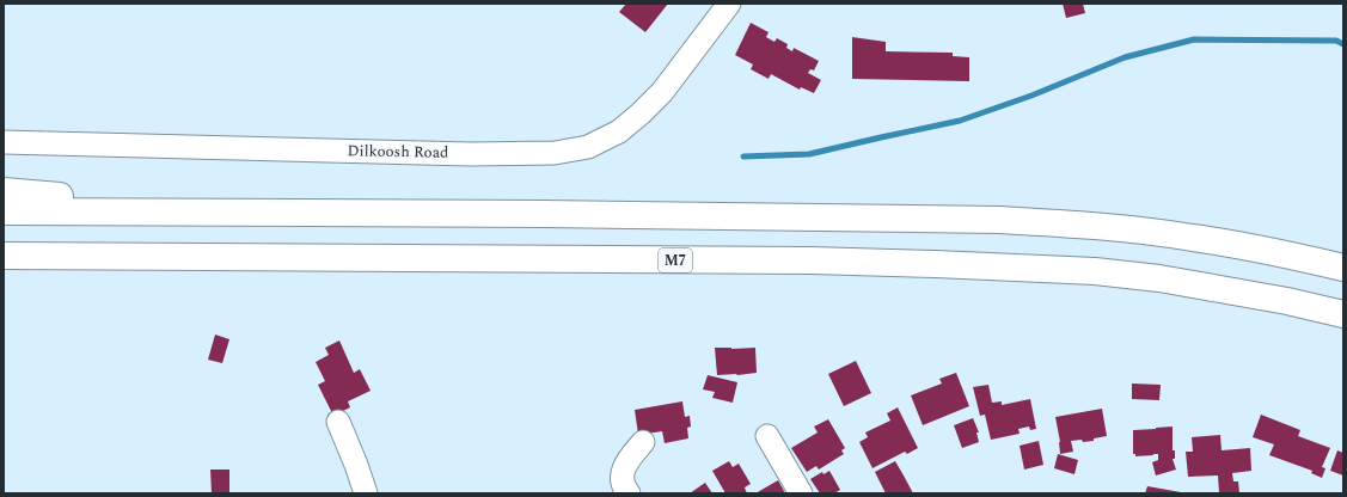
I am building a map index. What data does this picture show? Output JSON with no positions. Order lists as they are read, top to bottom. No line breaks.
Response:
{"streets":{"highway":["M7"],"street":["Dilkoosh Road"]}}
